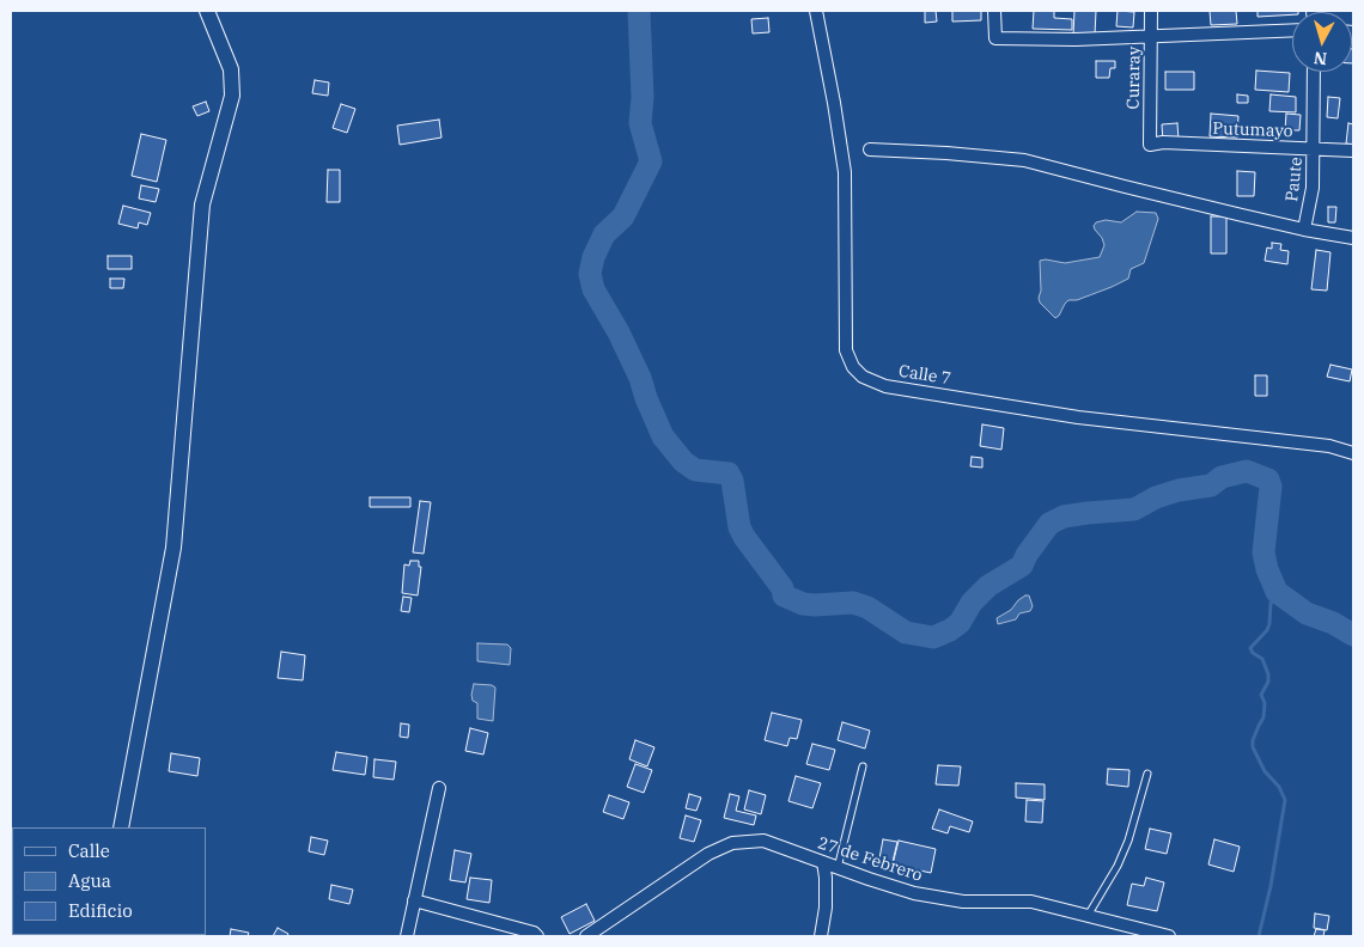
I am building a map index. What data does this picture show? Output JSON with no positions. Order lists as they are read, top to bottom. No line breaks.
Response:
{"streets":{"street":["Curaray","Putumayo","Paute","Calle 7","27 de Febrero"]},"crossings":[["Curaray","Putumayo"],["Putumayo","Paute"]],"legend":["Calle","Agua","Edificio"],"north":"bottom"}
